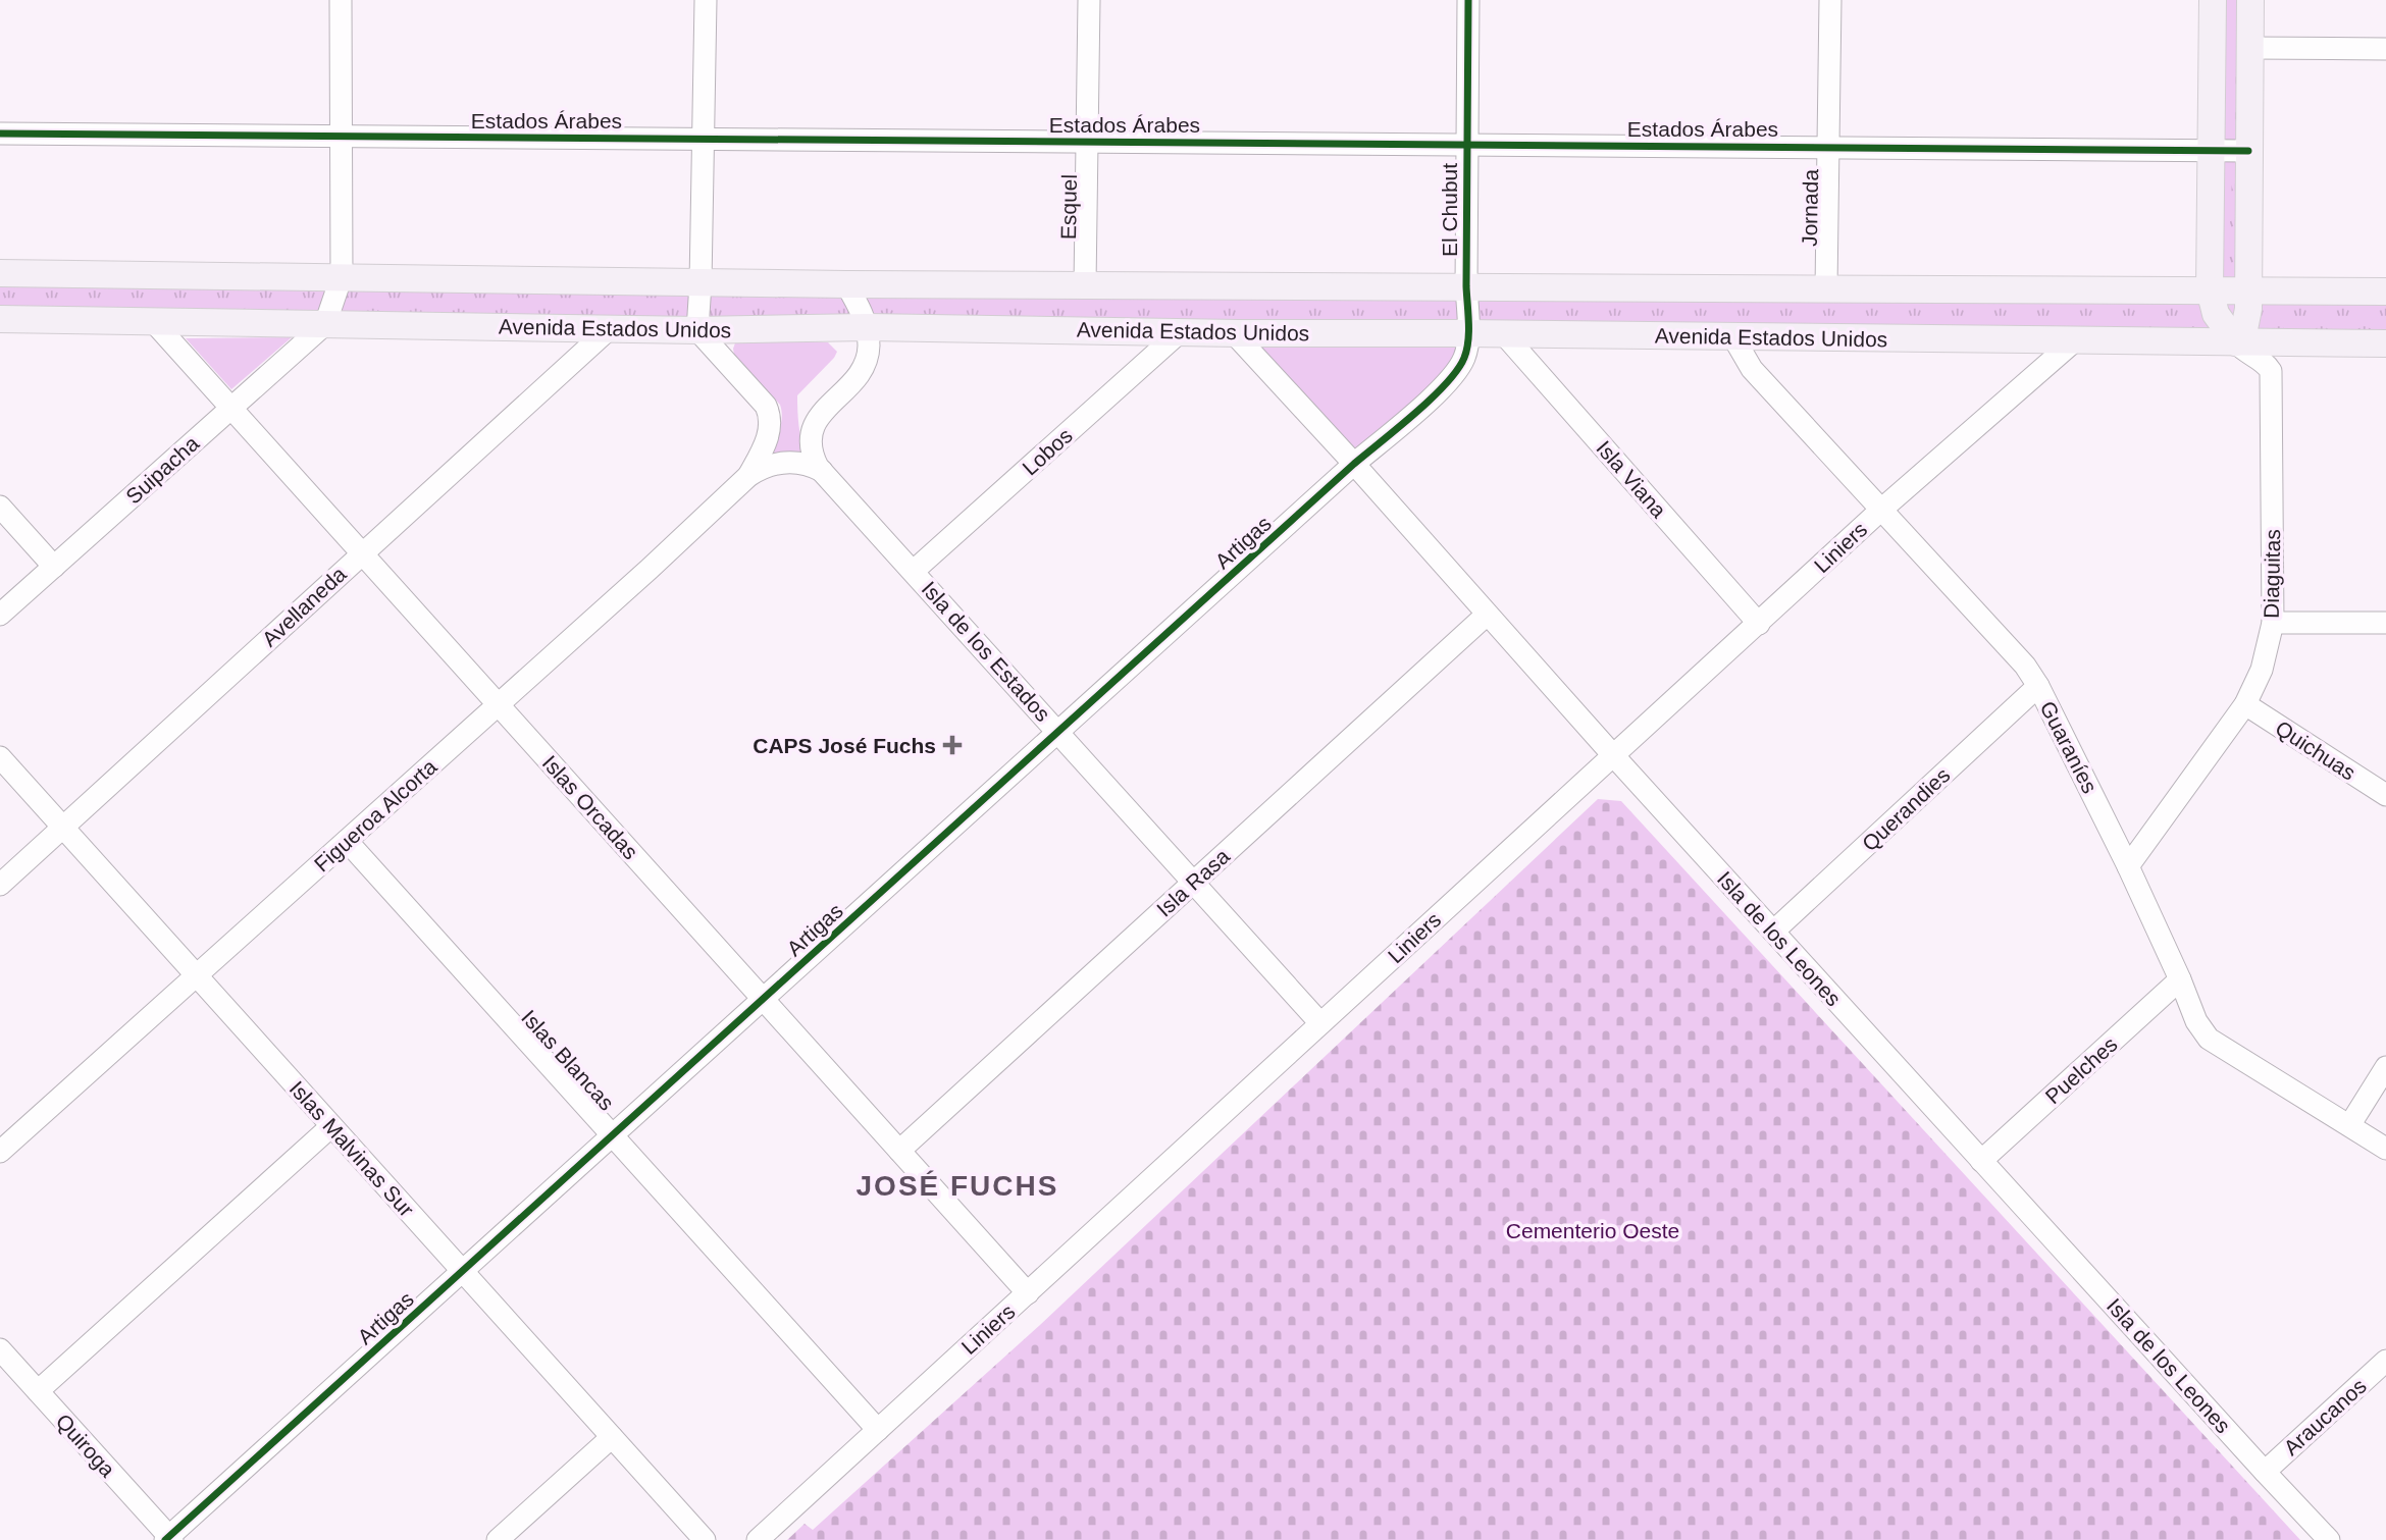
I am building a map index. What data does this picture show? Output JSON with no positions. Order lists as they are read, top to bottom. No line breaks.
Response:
{"streets":{"main road":["Avenida Estados Unidos"],"street":["Estados Árabes","Esquel","Jornada","El Chubut","Lobos","Suipacha","Isla Viana","Artigas","Liniers","Diaguitas","Avellaneda","Isla de los Estados","Guaraníes","Quichuas","Islas Orcadas","Querandies","Figueroa Alcorta","Isla Rasa","Isla de los Leones","Islas Blancas","Puelches","Islas Malvinas Sur","Araucanos","Quiroga"]},"crossings":[["Estados Árabes","Esquel"],["Estados Árabes","Jornada"],["Estados Árabes","El Chubut"],["Esquel","Avenida Estados Unidos"],["Jornada","Avenida Estados Unidos"],["El Chubut","Avenida Estados Unidos"],["El Chubut","Artigas"],["Avenida Estados Unidos","Lobos"],["Avenida Estados Unidos","Suipacha"],["Avenida Estados Unidos","Isla Viana"],["Avenida Estados Unidos","Artigas"],["Avenida Estados Unidos","Liniers"],["Avenida Estados Unidos","Diaguitas"],["Avenida Estados Unidos","Avellaneda"],["Avenida Estados Unidos","Isla de los Estados"],["Avenida Estados Unidos","Guaraníes"],["Avenida Estados Unidos","Islas Orcadas"],["Avenida Estados Unidos","Isla de los Leones"],["Lobos","Isla de los Estados"],["Suipacha","Islas Orcadas"],["Isla Viana","Liniers"],["Artigas","Isla de los Estados"],["Artigas","Islas Orcadas"],["Artigas","Isla de los Leones"],["Artigas","Islas Blancas"],["Artigas","Islas Malvinas Sur"],["Artigas","Quiroga"],["Liniers","Isla de los Estados"],["Liniers","Guaraníes"],["Liniers","Islas Orcadas"],["Liniers","Isla de los Leones"],["Liniers","Islas Blancas"],["Diaguitas","Guaraníes"],["Diaguitas","Quichuas"],["Avellaneda","Islas Orcadas"],["Avellaneda","Islas Malvinas Sur"],["Isla de los Estados","Isla Rasa"],["Guaraníes","Querandies"],["Guaraníes","Puelches"],["Islas Orcadas","Figueroa Alcorta"],["Islas Orcadas","Isla Rasa"],["Querandies","Isla de los Leones"],["Figueroa Alcorta","Islas Blancas"],["Figueroa Alcorta","Islas Malvinas Sur"],["Isla Rasa","Isla de los Leones"],["Isla de los Leones","Puelches"],["Isla de los Leones","Araucanos"]],"districts":["JOSÉ FUCHS"],"parks":["Cementerio Oeste"],"places":{"health":["CAPS José Fuchs"]}}
